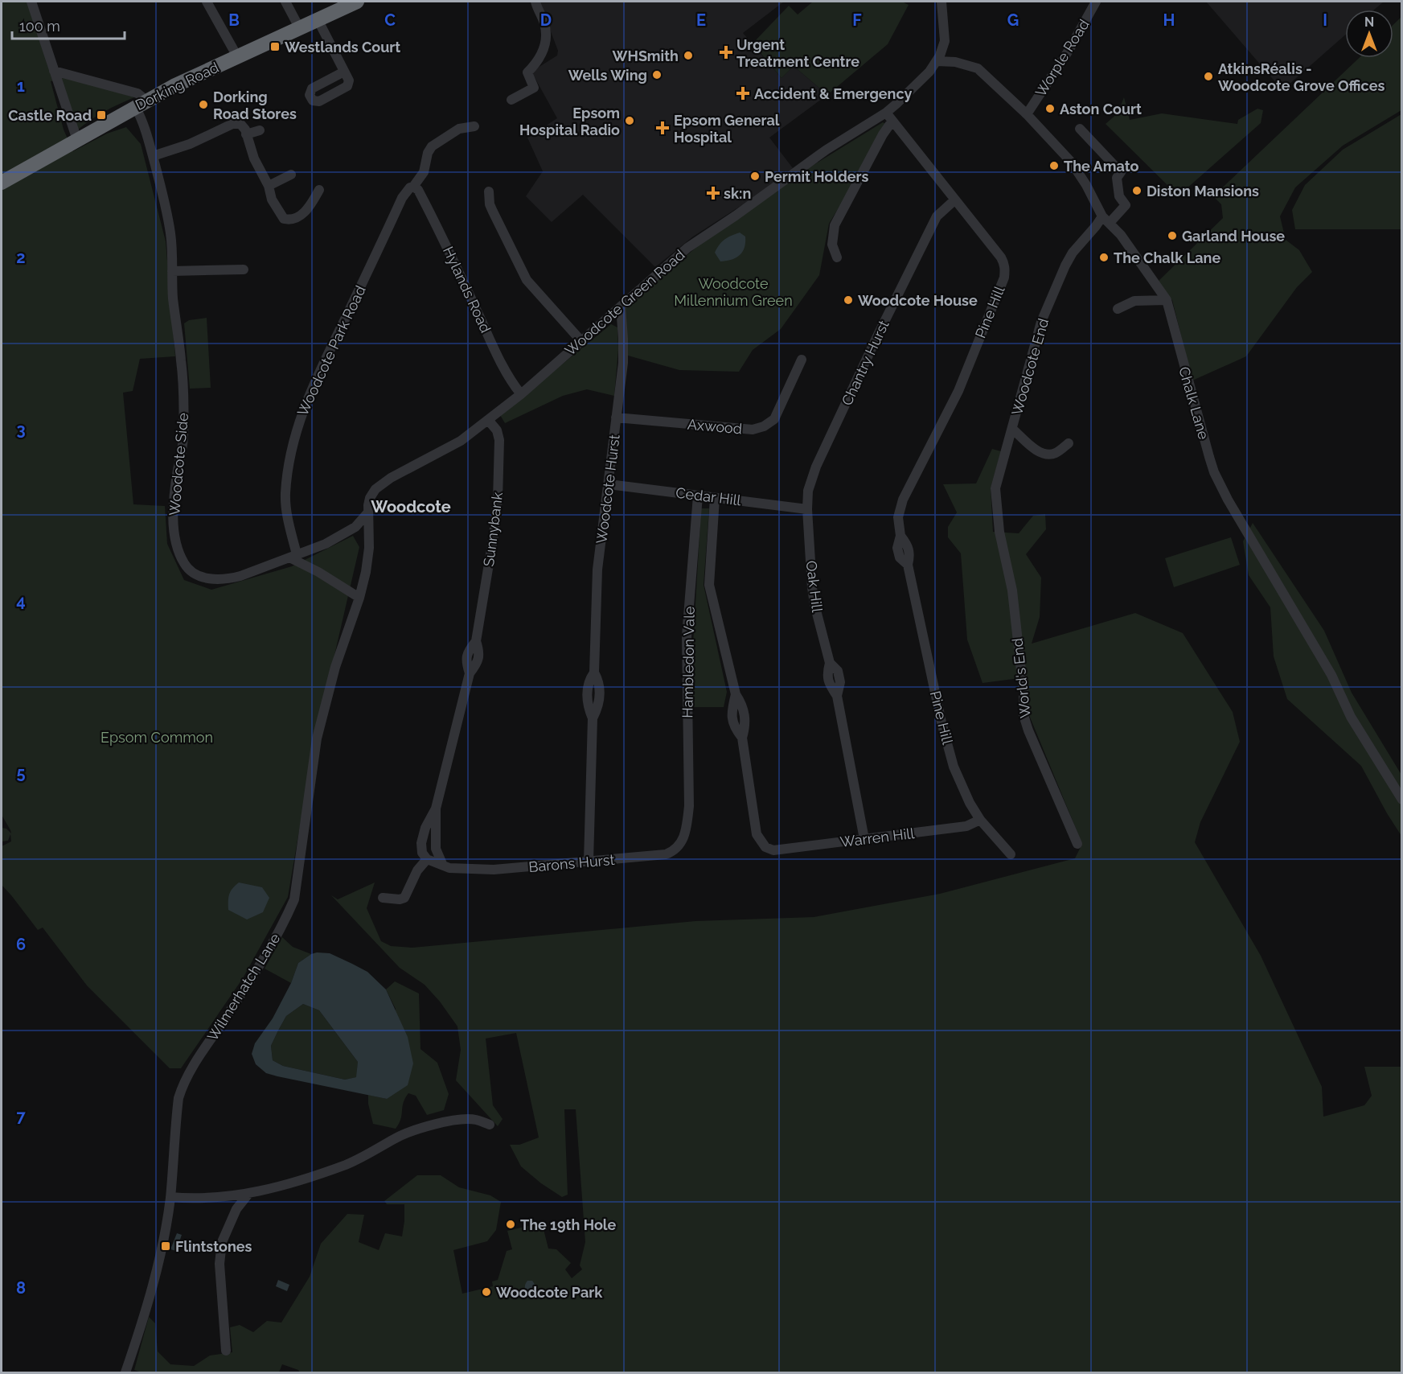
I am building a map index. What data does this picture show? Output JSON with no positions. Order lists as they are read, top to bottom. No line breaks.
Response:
{"streets":{"highway":["Dorking Road"],"street":["Worple Road","Hylands Road","Woodcote Green Road","Pine Hill","Woodcote Park Road","Chantry Hurst","Woodcote End","Chalk Lane","Axwood","Woodcote Side","Woodcote Hurst","Cedar Hill","Sunnybank","Oak Hill","Hambledon Vale","World's End","Warren Hill","Barons Hurst","Wilmerhatch Lane"]},"crossings":[["Worple Road","Chalk Lane"],["Dorking Road","Woodcote Side"],["Hylands Road","Woodcote Green Road"],["Hylands Road","Woodcote Park Road"],["Woodcote Green Road","Pine Hill"],["Woodcote Green Road","Chalk Lane"],["Woodcote Green Road","Woodcote Side"],["Woodcote Green Road","Woodcote Hurst"],["Woodcote Green Road","Sunnybank"],["Woodcote Green Road","Wilmerhatch Lane"],["Pine Hill","Chantry Hurst"],["Pine Hill","Warren Hill"],["Woodcote Park Road","Woodcote Side"],["Chantry Hurst","Cedar Hill"],["Chantry Hurst","Oak Hill"],["Woodcote End","Chalk Lane"],["Woodcote End","World's End"],["Axwood","Woodcote Hurst"],["Woodcote Side","Wilmerhatch Lane"],["Woodcote Hurst","Cedar Hill"],["Woodcote Hurst","Barons Hurst"],["Cedar Hill","Oak Hill"],["Cedar Hill","Hambledon Vale"],["Cedar Hill","Warren Hill"],["Sunnybank","Barons Hurst"],["Oak Hill","Warren Hill"],["Hambledon Vale","Barons Hurst"]],"districts":["Woodcote"],"parks":["Woodcote Millennium Green","Epsom Common"],"places":{"transit":["Westlands Court","Castle Road","Flintstones"],"health":["Urgent Treatment Centre","Accident & Emergency","Epsom General Hospital","sk:n"],"other":["WHSmith","Wells Wing","AtkinsRéalis - Woodcote Grove Offices","Dorking Road Stores","Aston Court","Epsom Hospital Radio","The Amato","Permit Holders","Diston Mansions","Garland House","The Chalk Lane","Woodcote House","The 19th Hole","Woodcote Park"]},"scale_bar":"100 m","north":"top","grid":{"columns":["B","C","D","E","F","G","H","I"],"rows":["1","2","3","4","5","6","7","8"]}}
